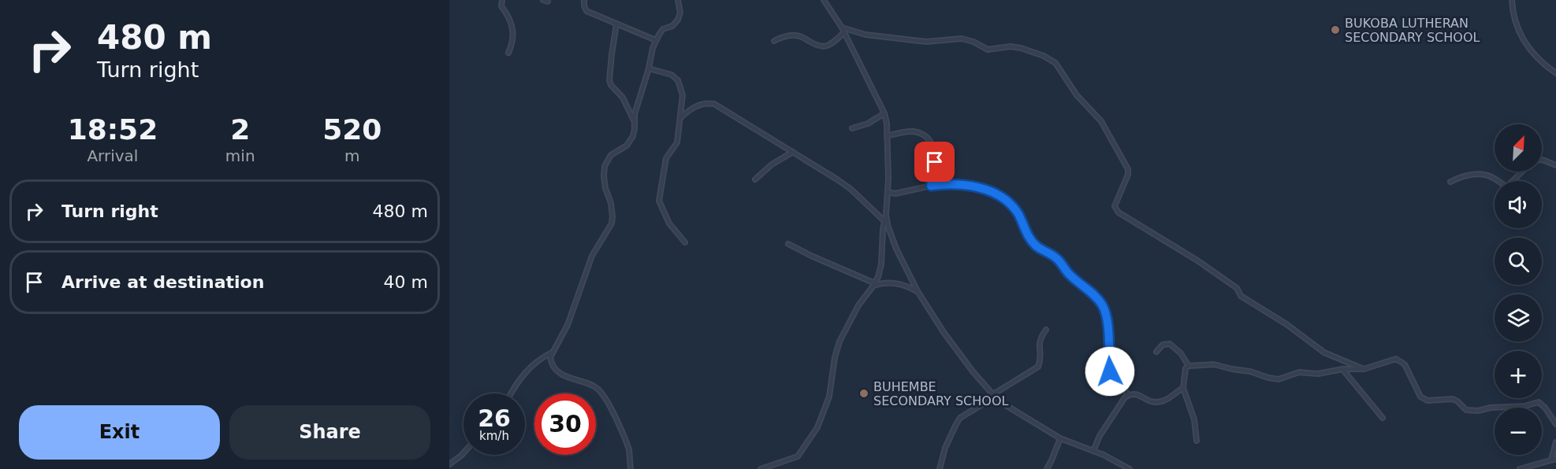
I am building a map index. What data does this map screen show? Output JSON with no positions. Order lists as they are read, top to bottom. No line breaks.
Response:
{"places":["BUKOBA LUTHERAN SECONDARY SCHOOL","BUHEMBE SECONDARY SCHOOL"],"north":"top right","page":{"turn":["480 m","Turn right"],"eta":["18:52","Arrival","2","min","520","m"],"map_buttons":["+","−"],"list":[{"name":"Turn right","value":"480 m"},{"name":"Arrive at destination","value":"40 m"}],"speed":"26 km/h","limit":"30","buttons":["Exit","Share"]}}
